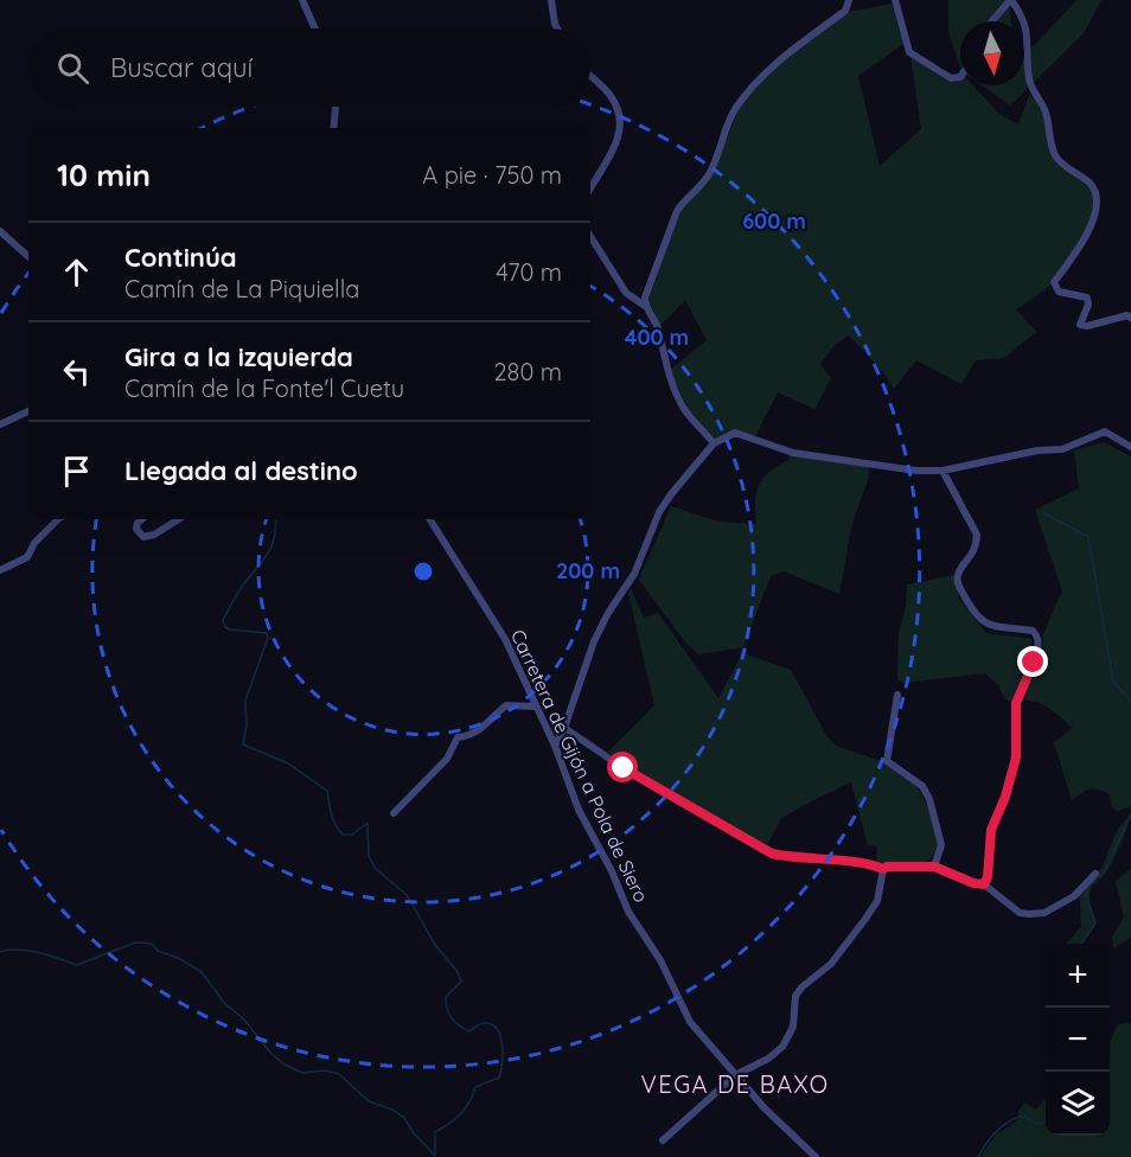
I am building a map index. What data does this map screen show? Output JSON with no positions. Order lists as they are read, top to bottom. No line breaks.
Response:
{"streets":{"street":["Carretera de Gijón a Pola de Siero"]},"districts":["VEGA DE BAXO"],"north":"bottom","page":{"search":"Buscar aquí","heading":["10 min","A pie · 750 m"],"list":[["Continúa","Camín de La Piquiella","470 m"],["Gira a la izquierda","Camín de la Fonte'l Cuetu","280 m"],"Llegada al destino"],"map_buttons":["+","−"]},"rings":["600 m","400 m","200 m"]}
